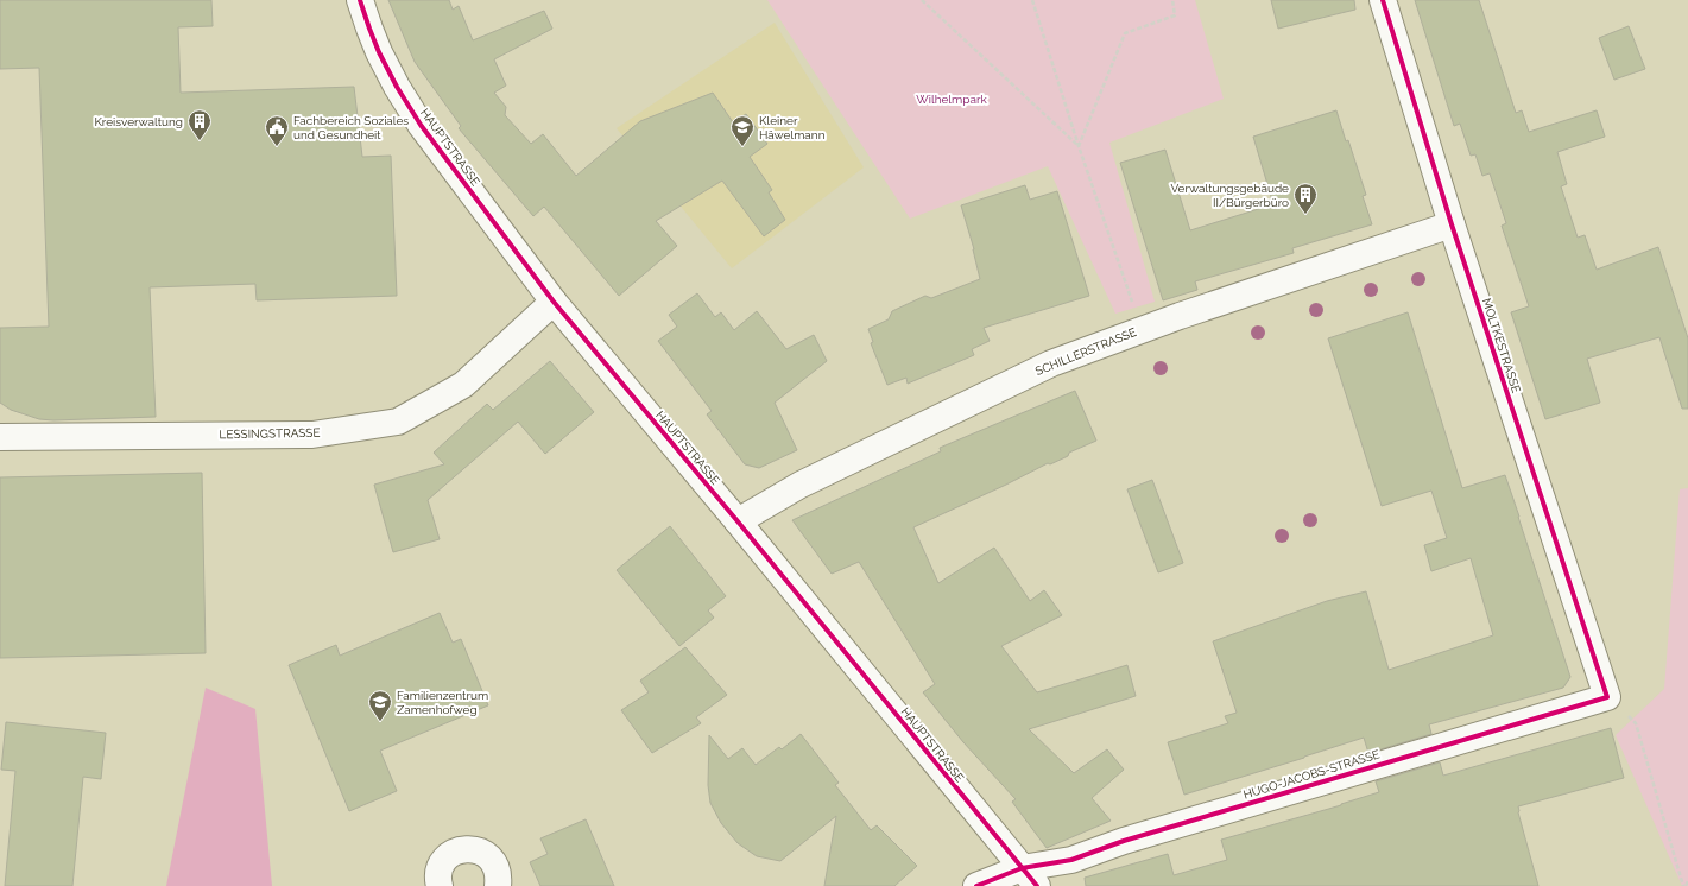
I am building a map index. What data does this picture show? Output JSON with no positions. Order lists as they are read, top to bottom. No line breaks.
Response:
{"streets":{"street":["HAUPTSTRASSE","MOLTKESTRASSE","SCHILLERSTRASSE","LESSINGSTRASSE","HUGO-JACOBS-STRASSE"]},"crossings":[["HAUPTSTRASSE","SCHILLERSTRASSE"],["HAUPTSTRASSE","LESSINGSTRASSE"],["HAUPTSTRASSE","HUGO-JACOBS-STRASSE"],["MOLTKESTRASSE","SCHILLERSTRASSE"],["MOLTKESTRASSE","HUGO-JACOBS-STRASSE"]],"parks":["Wilhelmpark"],"places":{"building":["Kreisverwaltung","Verwaltungsgebäude II/Bürgerbüro"],"public building":["Fachbereich Soziales und Gesundheit"],"school or university":["Kleiner Häwelmann","Familienzentrum Zamenhofweg"]}}
